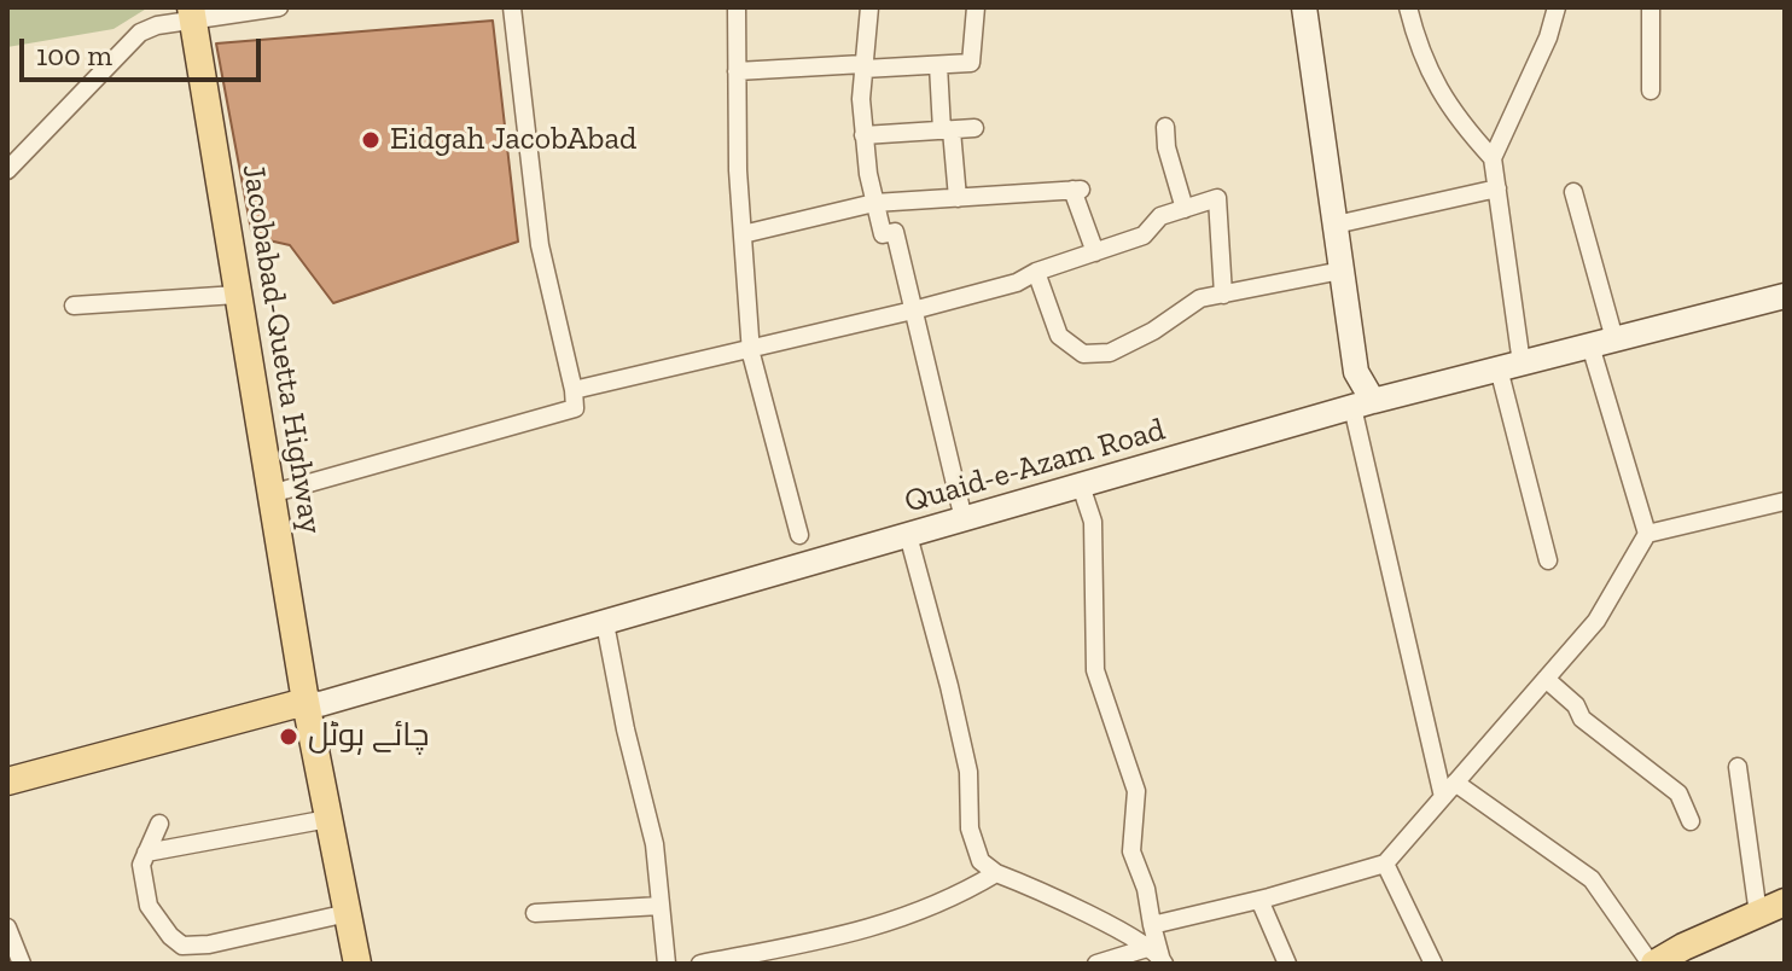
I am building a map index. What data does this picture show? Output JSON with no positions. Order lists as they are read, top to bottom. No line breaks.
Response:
{"streets":{"main road":["Jacobabad-Quetta Highway"],"street":["Quaid-e-Azam Road"]},"crossings":[["Jacobabad-Quetta Highway","Quaid-e-Azam Road"]],"places":["Eidgah JacobAbad","چائے ہوٹل"],"scale_bar":"100 m"}
